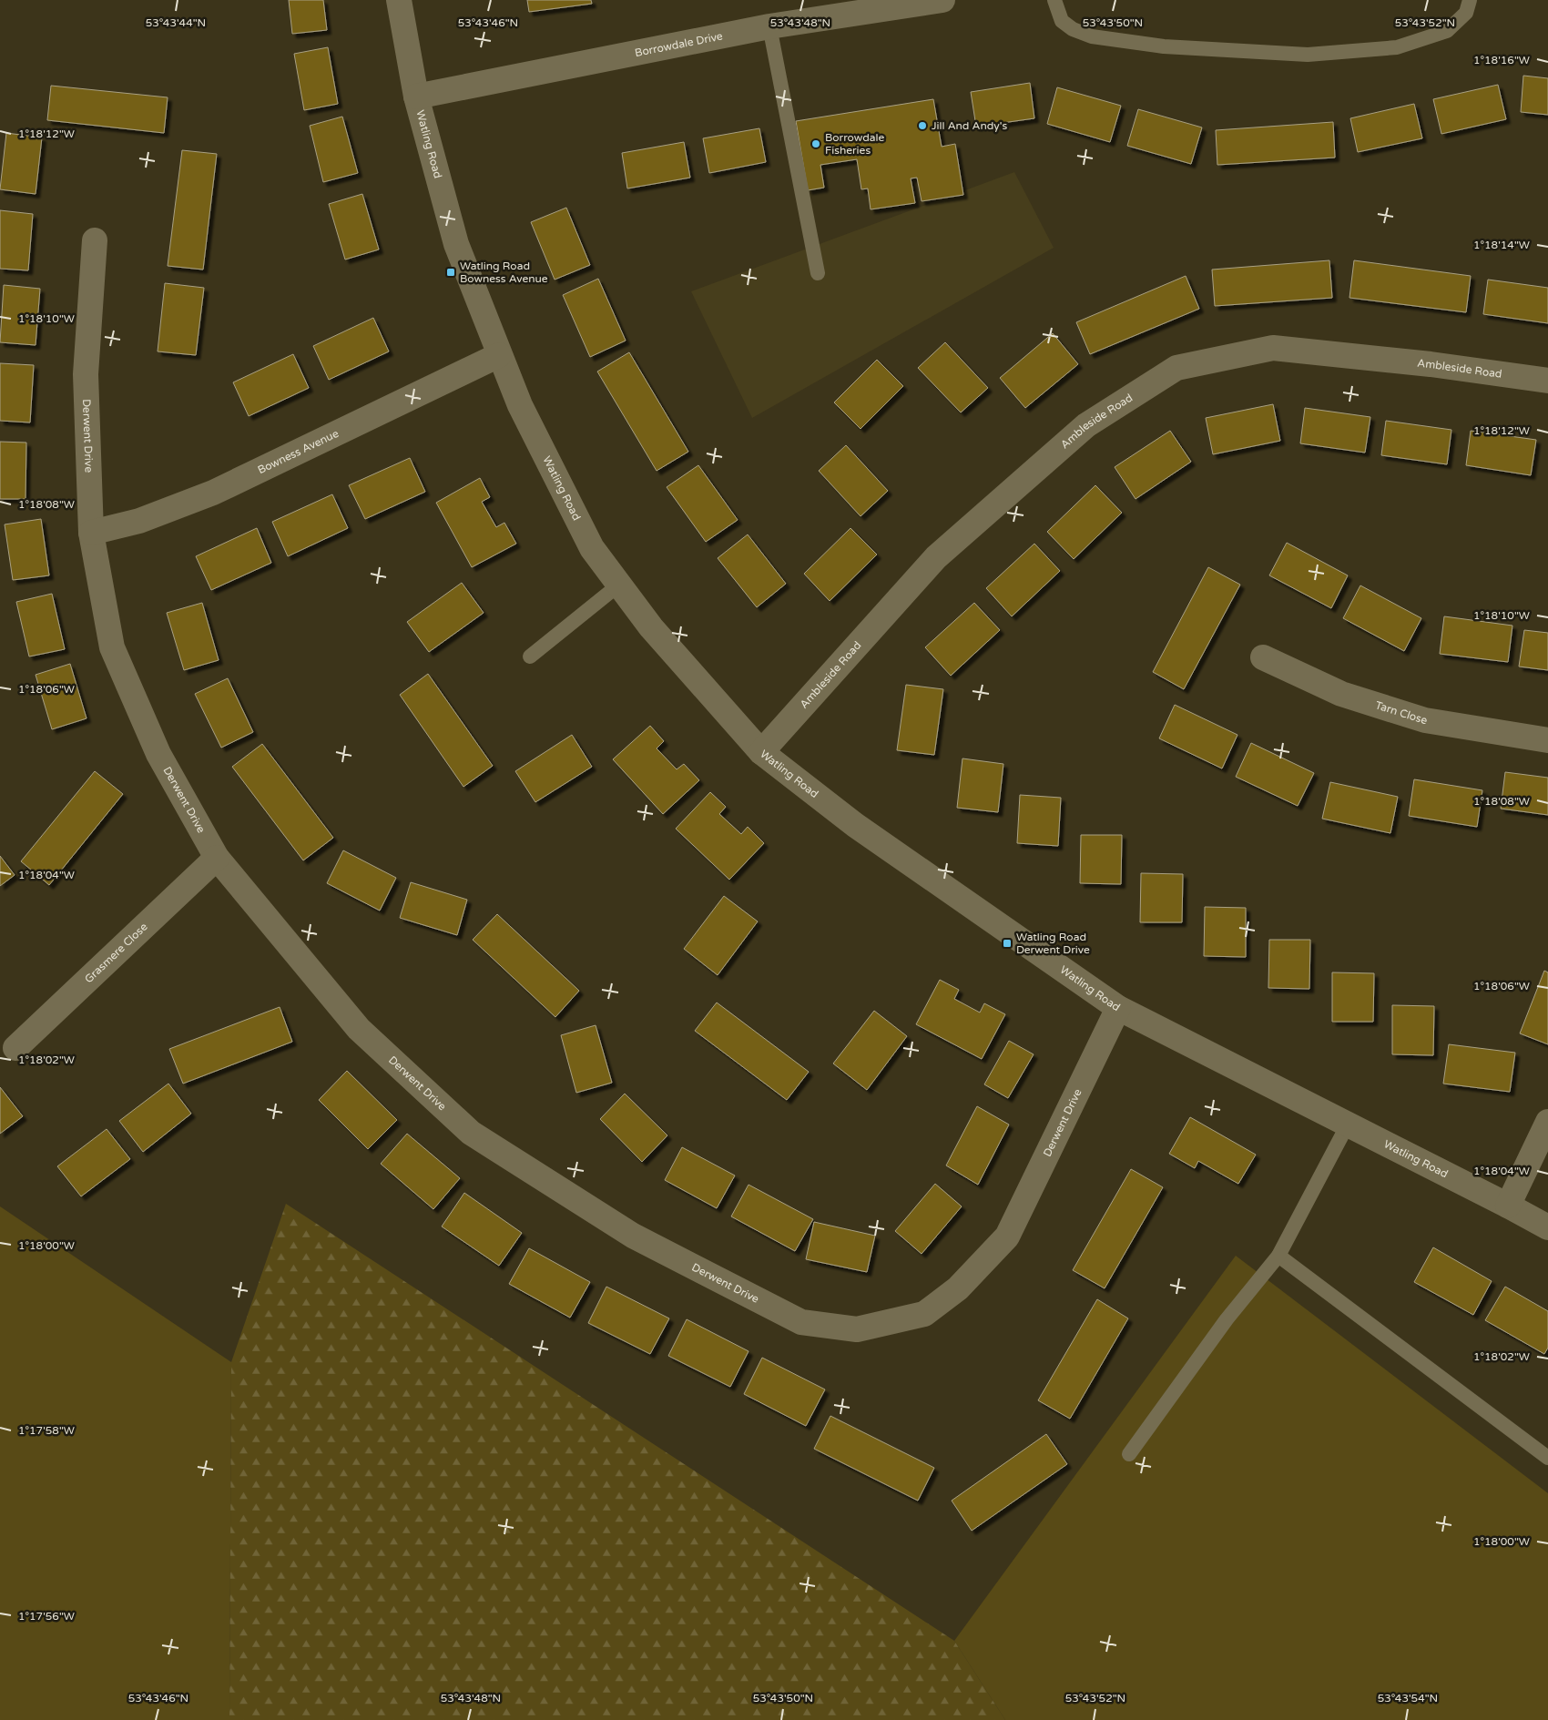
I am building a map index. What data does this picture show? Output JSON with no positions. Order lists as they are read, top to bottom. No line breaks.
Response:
{"streets":{"street":["Borrowdale Drive","Watling Road","Ambleside Road","Derwent Drive","Bowness Avenue","Tarn Close","Grasmere Close"]},"crossings":[["Borrowdale Drive","Watling Road"],["Watling Road","Ambleside Road"],["Watling Road","Derwent Drive"],["Watling Road","Bowness Avenue"],["Derwent Drive","Bowness Avenue"],["Derwent Drive","Grasmere Close"]],"places":{"other":["Jill And Andy's","Borrowdale Fisheries"],"transit":["Watling Road Bowness Avenue","Watling Road Derwent Drive"]},"coordinates":["53°43'44\"N","53°43'46\"N","53°43'48\"N","53°43'50\"N","53°43'52\"N","1°18'16\"W","1°18'12\"W","1°18'14\"W","1°18'10\"W","1°18'08\"W","1°18'06\"W","1°18'04\"W","1°18'02\"W","1°18'00\"W","1°17'58\"W","1°17'56\"W","53°43'54\"N"]}
